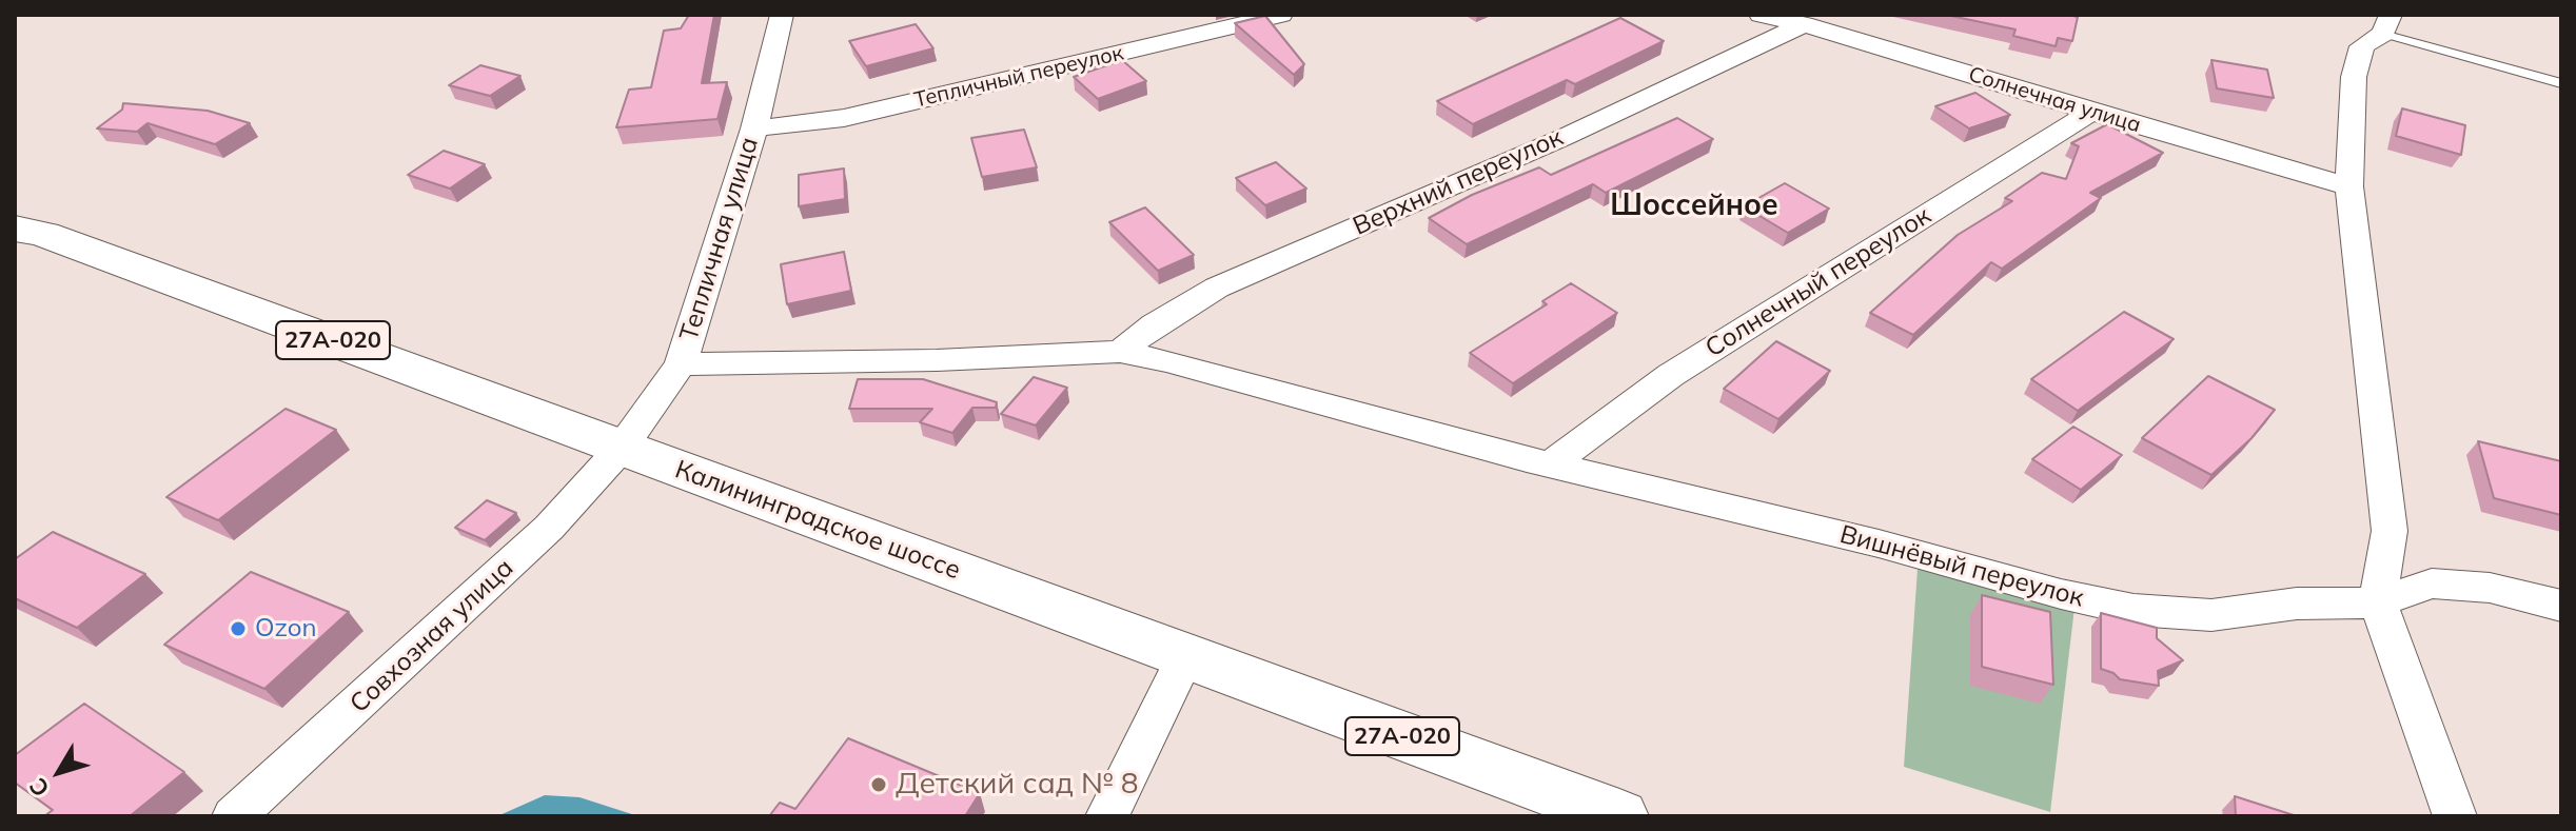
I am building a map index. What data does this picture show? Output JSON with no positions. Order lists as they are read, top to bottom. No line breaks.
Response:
{"streets":{"main road":["27А-020","Калининградское шоссе"],"street":["Тепличный переулок","Солнечная улица","Верхний переулок","Тепличная улица","Солнечный переулок","Вишнёвый переулок","Совхозная улица"]},"crossings":[["Тепличный переулок","Тепличная улица"],["Солнечная улица","Верхний переулок"],["Солнечная улица","Солнечный переулок"],["Верхний переулок","Вишнёвый переулок"],["Тепличная улица","Калининградское шоссе"],["Тепличная улица","Вишнёвый переулок"],["Тепличная улица","Совхозная улица"],["Солнечный переулок","Вишнёвый переулок"],["Калининградское шоссе","Совхозная улица"]],"districts":["Шоссейное"],"places":["Ozon","Детский сад № 8"],"north":"bottom left"}
